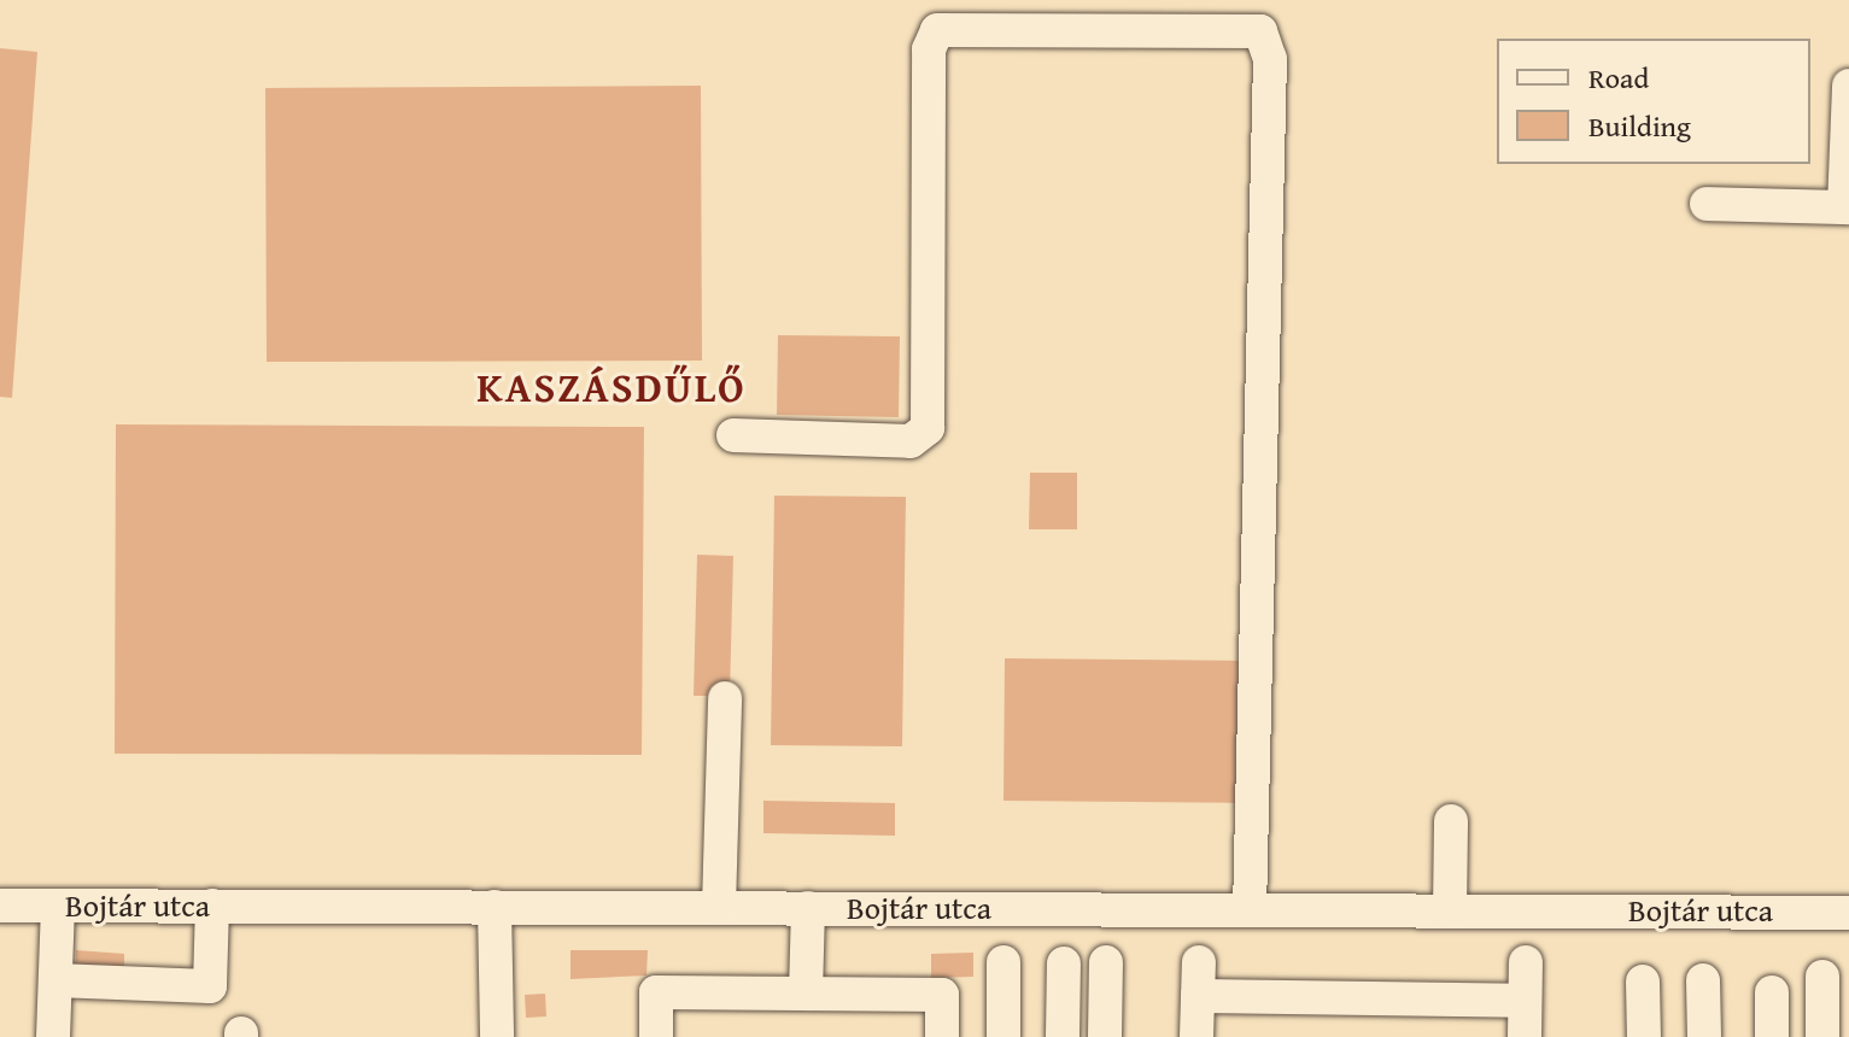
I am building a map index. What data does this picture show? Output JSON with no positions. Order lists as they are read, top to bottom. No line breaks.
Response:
{"streets":{"street":["Bojtár utca"]},"districts":["KASZÁSDŰLŐ"],"legend":["Road","Building"]}
